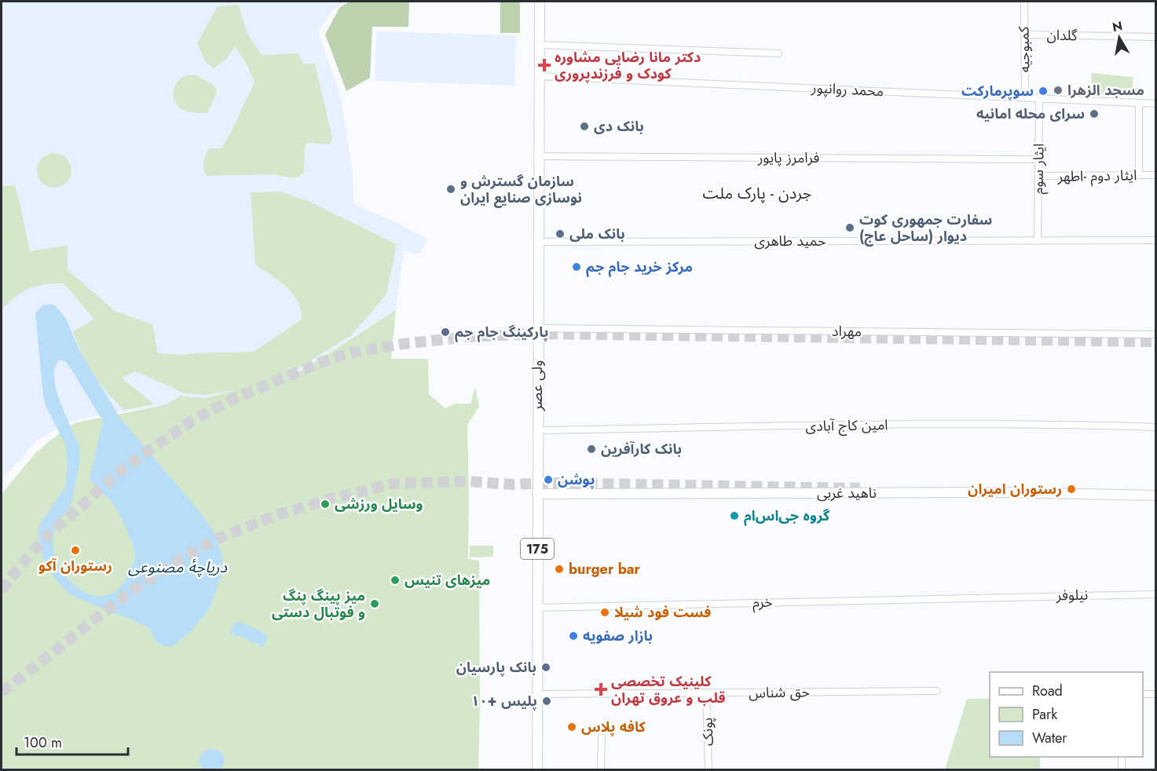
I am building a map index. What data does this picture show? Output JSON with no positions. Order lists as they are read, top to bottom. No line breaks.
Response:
{"streets":{"main road":["ولی عصر","ناهید غربی","175"],"street":["گلدان","کمبوجیه","محمد روانپور","فرامرز پایور","ایثار سوم","ایثار دوم -اطهر","حمید طاهری","مهراد","امین کاج آبادی","نیلوفر","خرم","حق شناس","پونک"]},"crossings":[["گلدان","کمبوجیه"],["کمبوجیه","محمد روانپور"],["محمد روانپور","ایثار سوم"],["محمد روانپور","ولی عصر"],["فرامرز پایور","ایثار سوم"],["فرامرز پایور","ولی عصر"],["ایثار سوم","ایثار دوم -اطهر"],["ایثار سوم","حمید طاهری"],["حمید طاهری","ولی عصر"],["مهراد","ولی عصر"],["ولی عصر","امین کاج آبادی"],["ولی عصر","ناهید غربی"],["ولی عصر","خرم"],["ولی عصر","حق شناس"],["نیلوفر","خرم"],["حق شناس","پونک"]],"districts":["جردن - پارک ملت"],"water":["دریاچهٔ مصنوعی"],"places":{"health":["دکتر مانا رضایی مشاوره کودک و فرزندپروری","کلینیک تخصصی قلب و عروق تهران"],"other":["مسجد الزهرا","سوپرمارکت","سرای محله امانیه","بانک دی","سازمان گسترش و نوسازی صنایع ایران","سفارت جمهوری کوت دیوار (ساحل عاج)","بانک ملی","مرکز خرید جام جم","پارکینگ جام جم","بانک کارآفرین","پوشن","رستوران امیران","وسایل ورزشی","گروه جی‌اس‌ام","رستوران آکو","burger bar","میزهای تنیس","میز پینگ پنگ و فوتبال دستی","فست فود شیلا","بازار صفویه","بانک پارسیان","پلیس +۱۰","کافه پلاس"]},"legend":["Road","Park","Water"],"scale_bar":"100 m","north":"top"}
